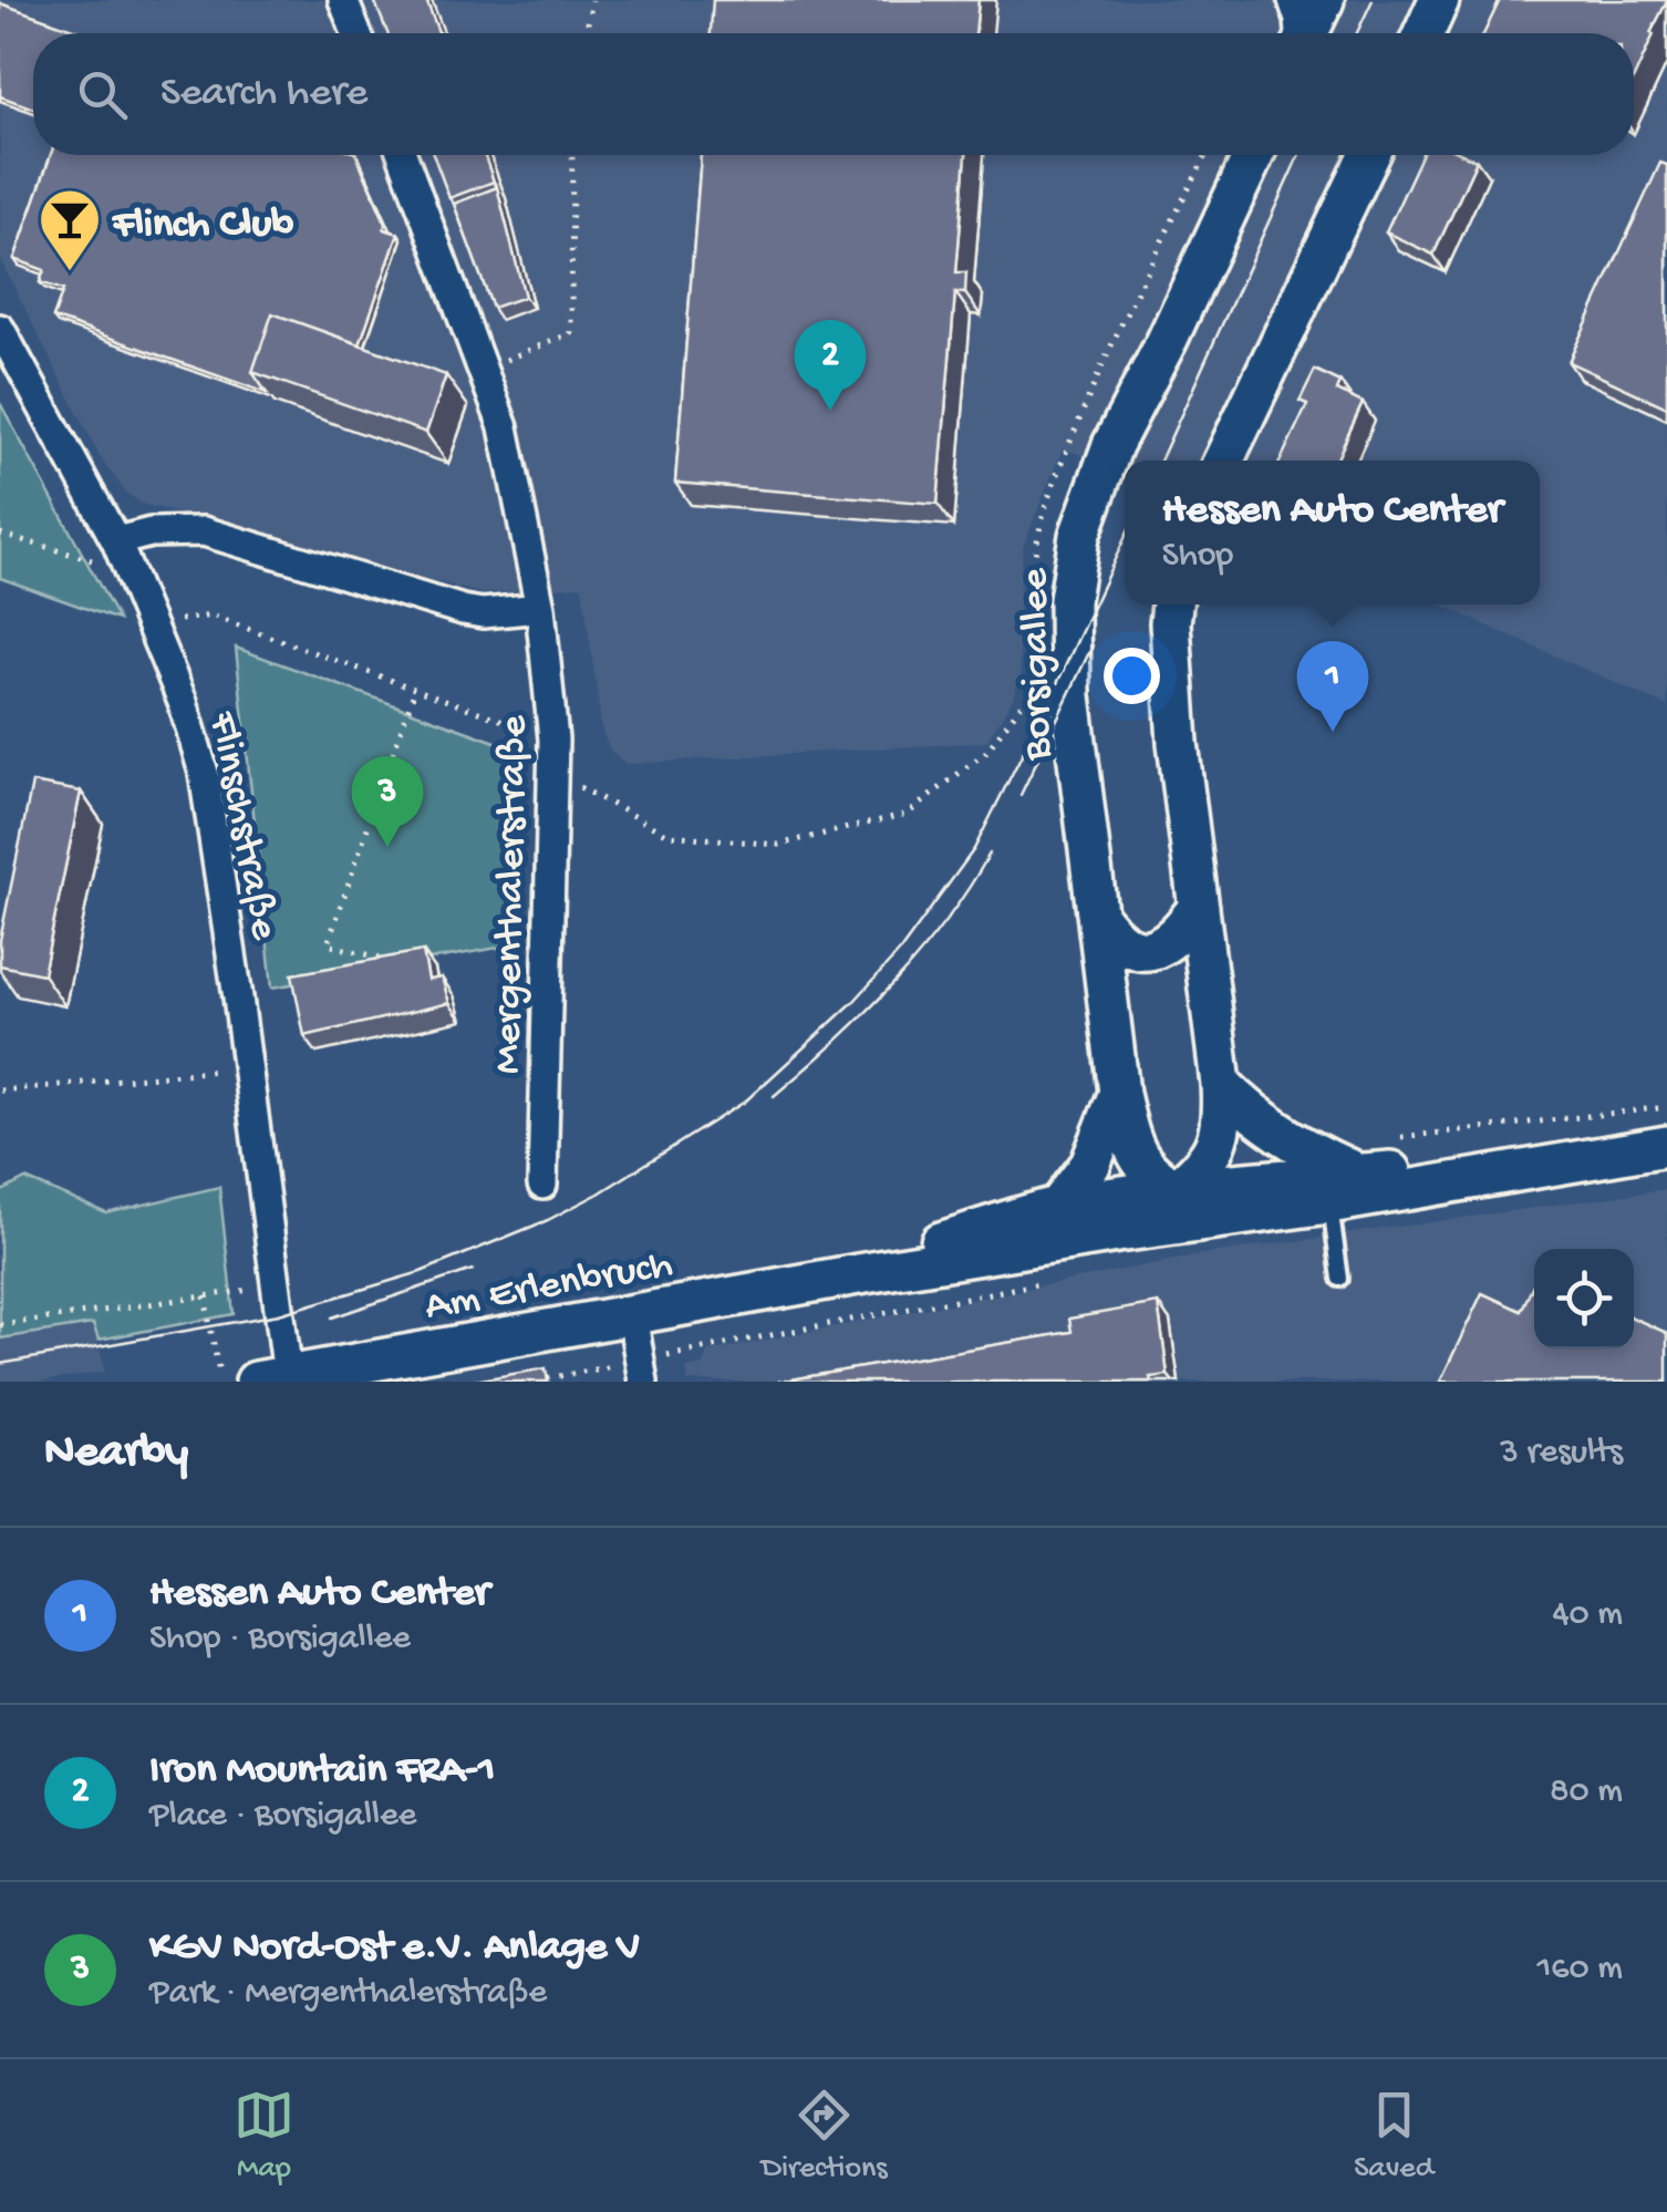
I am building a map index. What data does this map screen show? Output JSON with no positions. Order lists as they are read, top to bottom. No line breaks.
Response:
{"streets":{"main road":["Borsigallee","Am Erlenbruch"],"street":["Flinschstraße","Mergenthalerstraße"]},"crossings":[["Borsigallee","Am Erlenbruch"],["Flinschstraße","Am Erlenbruch"]],"places":{"bar":["Flinch Club"]},"page":{"search":"Search here","pins":["2","1","3"],"popup":["Hessen Auto Center","Shop"],"heading":["Nearby","3 results"],"list":[{"mark":"1","name":"Hessen Auto Center","note":"Shop · Borsigallee","value":"40 m"},{"mark":"2","name":"Iron Mountain FRA-1","note":"Place · Borsigallee","value":"80 m"},{"mark":"3","name":"KGV Nord-Ost e.V. Anlage V","note":"Park · Mergenthalerstraße","value":"160 m"}],"nav":["Map","Directions","Saved"]}}
